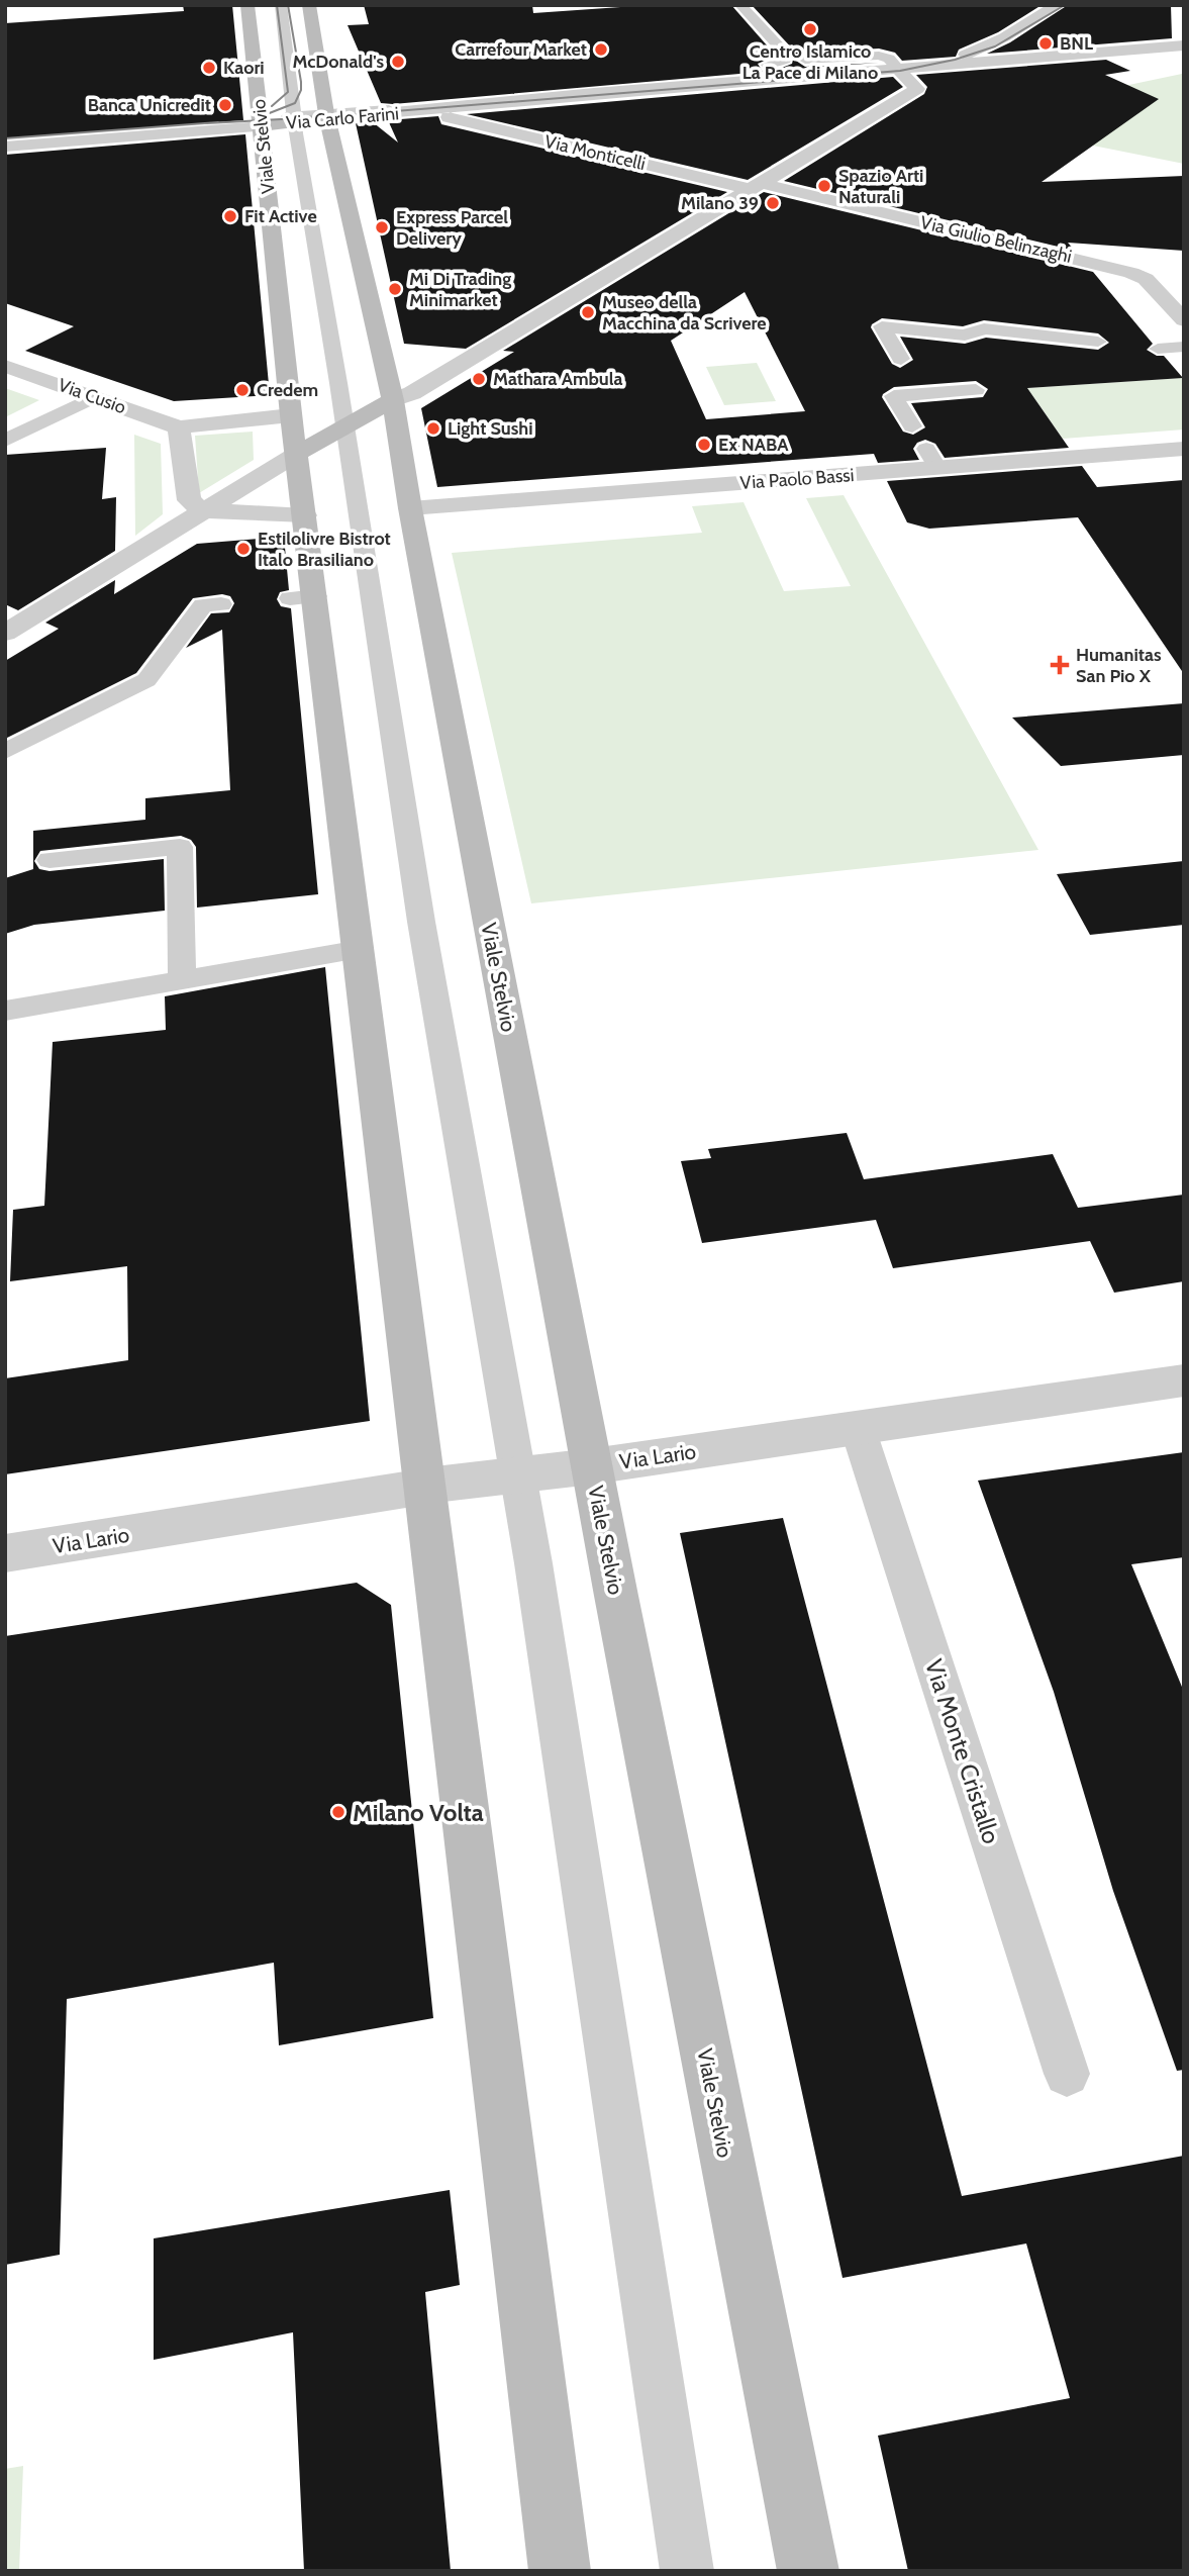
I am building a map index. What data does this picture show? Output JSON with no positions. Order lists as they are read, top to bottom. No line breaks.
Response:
{"streets":{"main road":["Via Carlo Farini","Viale Stelvio"],"street":["Via Monticelli","Via Giulio Belinzaghi","Via Cusio","Via Paolo Bassi","Via Lario"],"lane":["Via Monte Cristallo"]},"crossings":[["Via Carlo Farini","Viale Stelvio"],["Via Carlo Farini","Via Monticelli"],["Viale Stelvio","Via Paolo Bassi"],["Viale Stelvio","Via Lario"],["Via Monticelli","Via Giulio Belinzaghi"],["Via Lario","Via Monte Cristallo"]],"places":{"other":["Centro Islamico La Pace di Milano","BNL","Carrefour Market","McDonald's","Kaori","Banca Unicredit","Spazio Arti Naturali","Milano 39","Fit Active","Express Parcel Delivery","Mi Di Trading Minimarket","Museo della Macchina da Scrivere","Mathara Ambula","Credem","Light Sushi","Ex NABA","Estilolivre Bistrot Italo Brasiliano","Milano Volta"],"health":["Humanitas San Pio X"]}}
